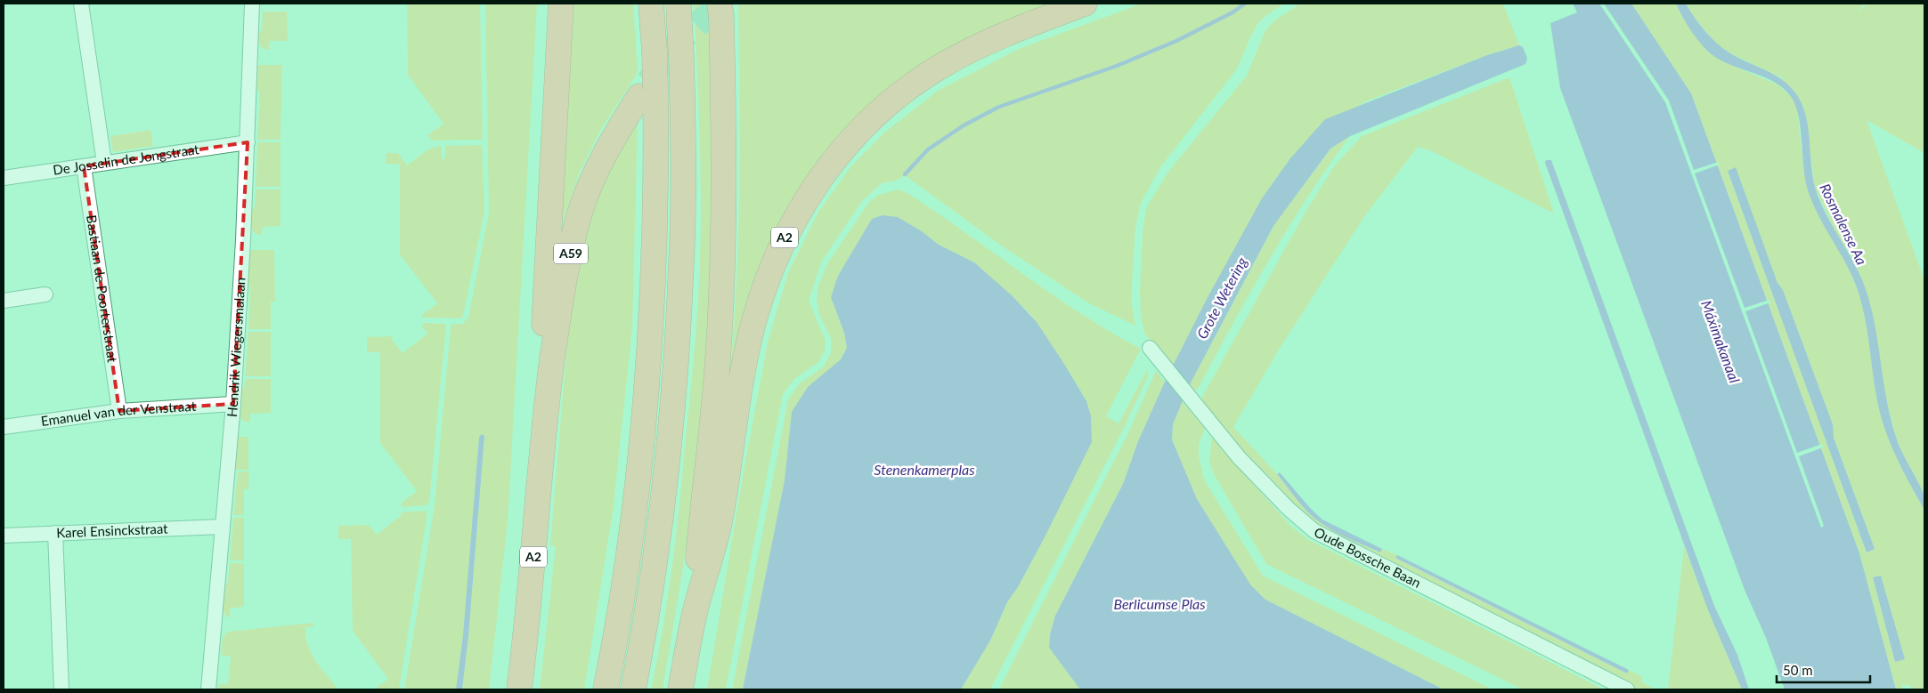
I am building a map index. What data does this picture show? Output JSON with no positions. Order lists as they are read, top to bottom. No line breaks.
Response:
{"streets":{"highway":["A2","A59"],"street":["De Josselin de Jongstraat","Bastiaan de Poorterstraat","Hendrik Wiegersmalaan","Emanuel van der Venstraat","Karel Ensinckstraat","Oude Bossche Baan"]},"crossings":[["De Josselin de Jongstraat","Bastiaan de Poorterstraat"],["De Josselin de Jongstraat","Hendrik Wiegersmalaan"],["A2","A59"],["Bastiaan de Poorterstraat","Emanuel van der Venstraat"],["Hendrik Wiegersmalaan","Emanuel van der Venstraat"],["Hendrik Wiegersmalaan","Karel Ensinckstraat"]],"water":["Rosmalense Aa","Grote Wetering","Máximakanaal","Stenenkamerplas","Berlicumse Plas"],"scale_bar":"50 m"}
